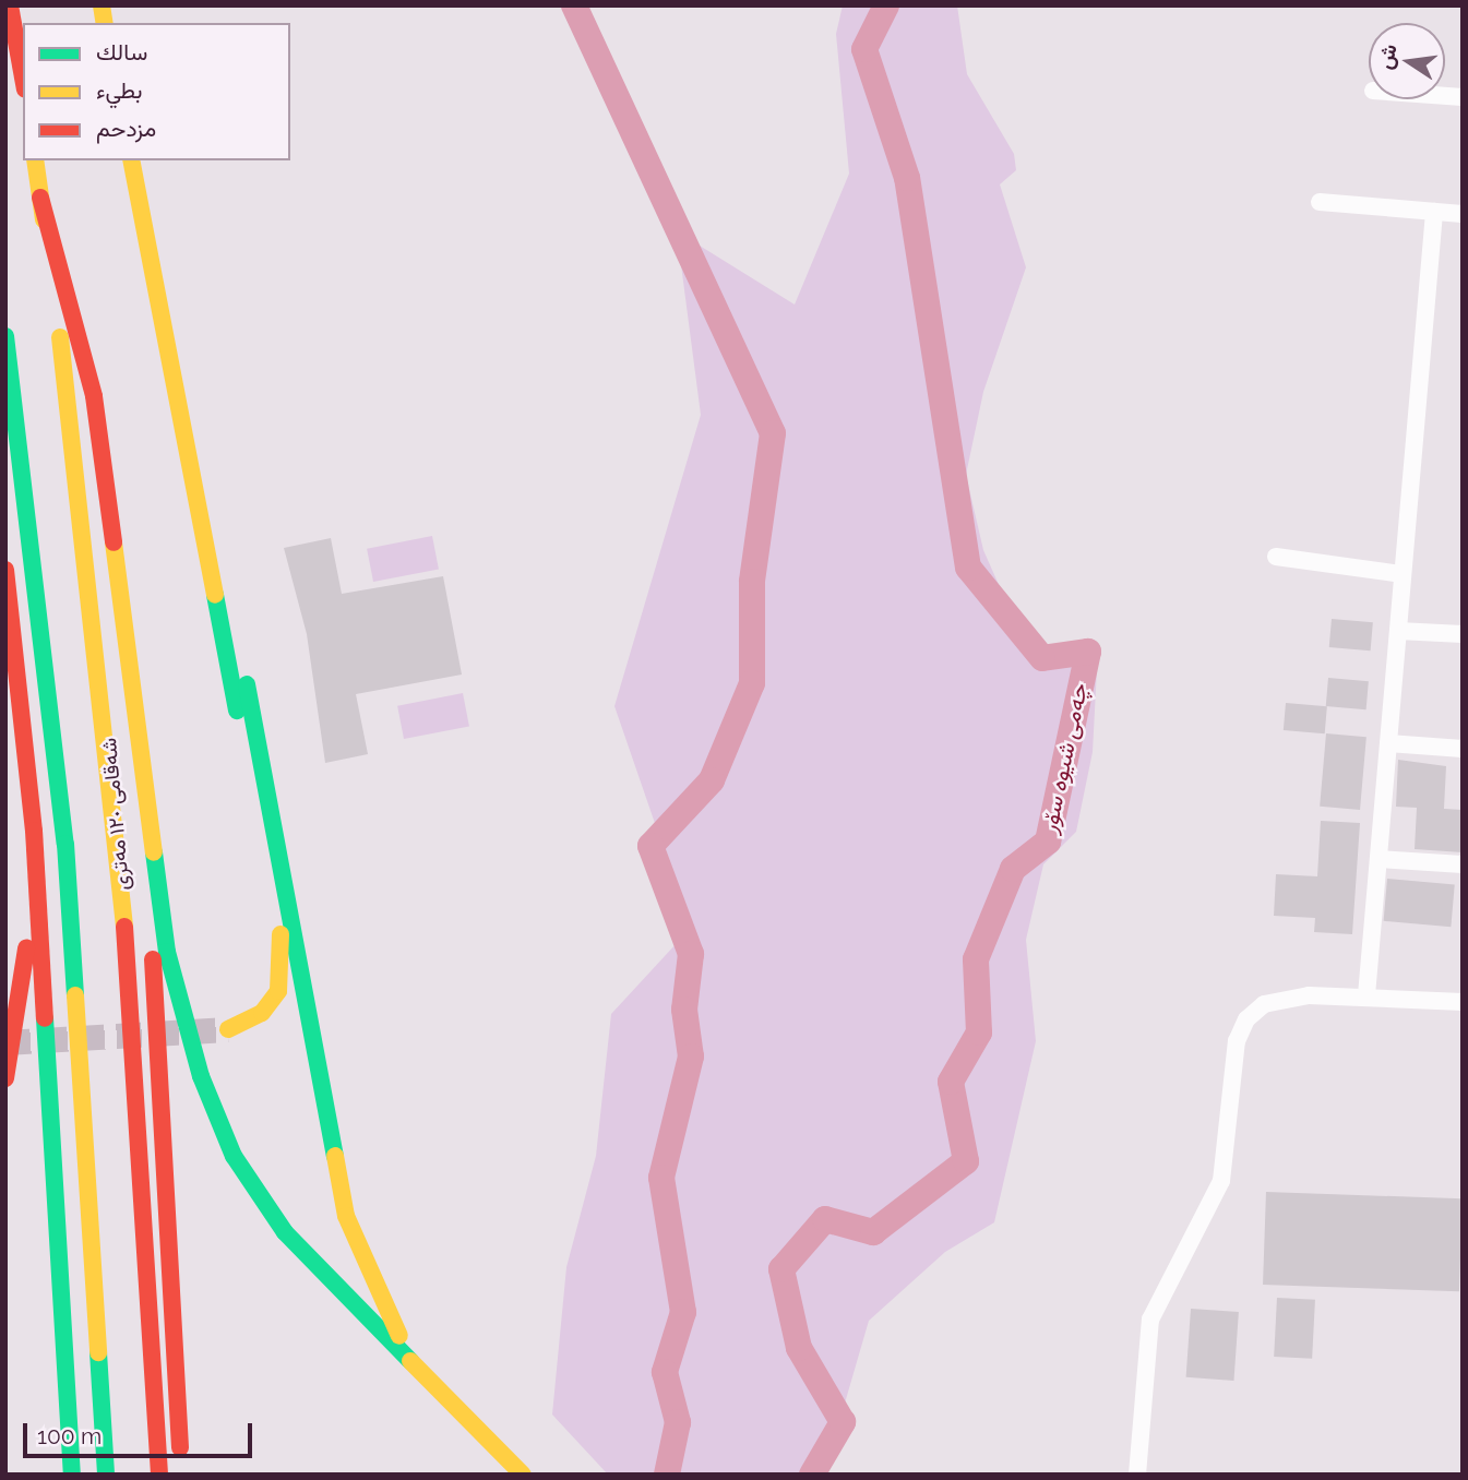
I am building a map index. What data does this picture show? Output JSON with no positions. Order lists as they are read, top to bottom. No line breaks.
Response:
{"streets":{"main road":["شەقامی ١٢٠ مەتری"]},"water":["چەمی شیوە سۆر"],"legend":["سالك","بطيء","مزدحم"],"scale_bar":"100 m","north":"left"}
